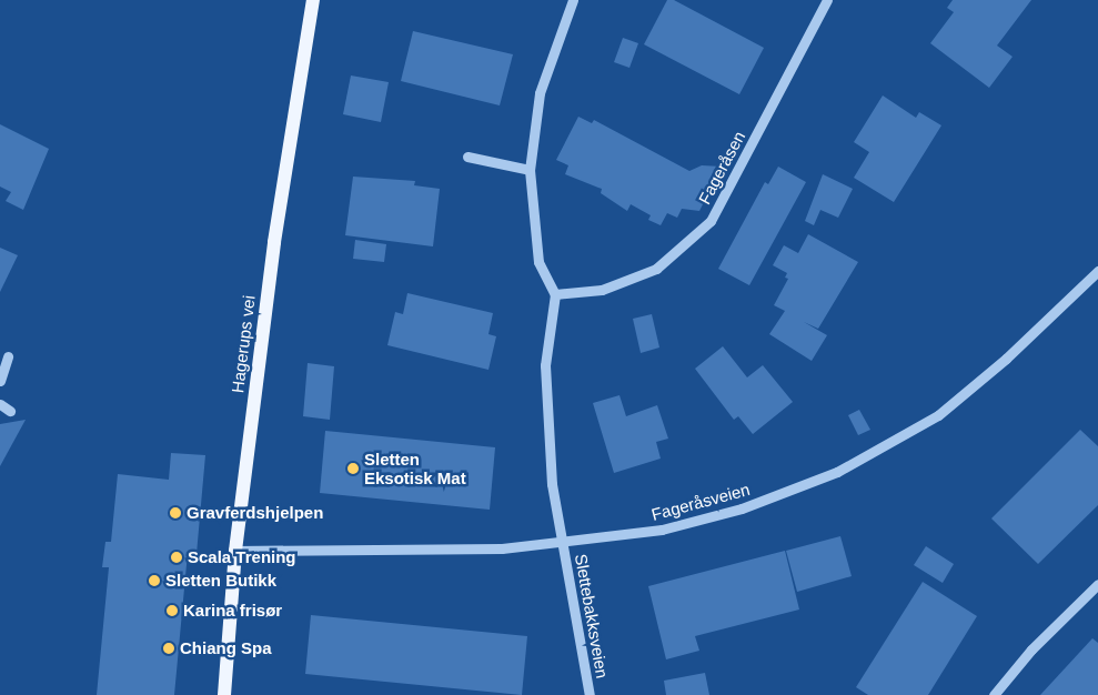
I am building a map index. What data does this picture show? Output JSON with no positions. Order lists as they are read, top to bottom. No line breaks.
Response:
{"streets":{"main road":["Hagerups vei"],"street":["Fageråsen","Fageråsveien","Slettebakksveien"]},"crossings":[["Hagerups vei","Fageråsveien"],["Fageråsveien","Slettebakksveien"]],"places":["Sletten Eksotisk Mat","Gravferdshjelpen","Scala Trening","Sletten Butikk","Karina frisør","Chiang Spa"]}
